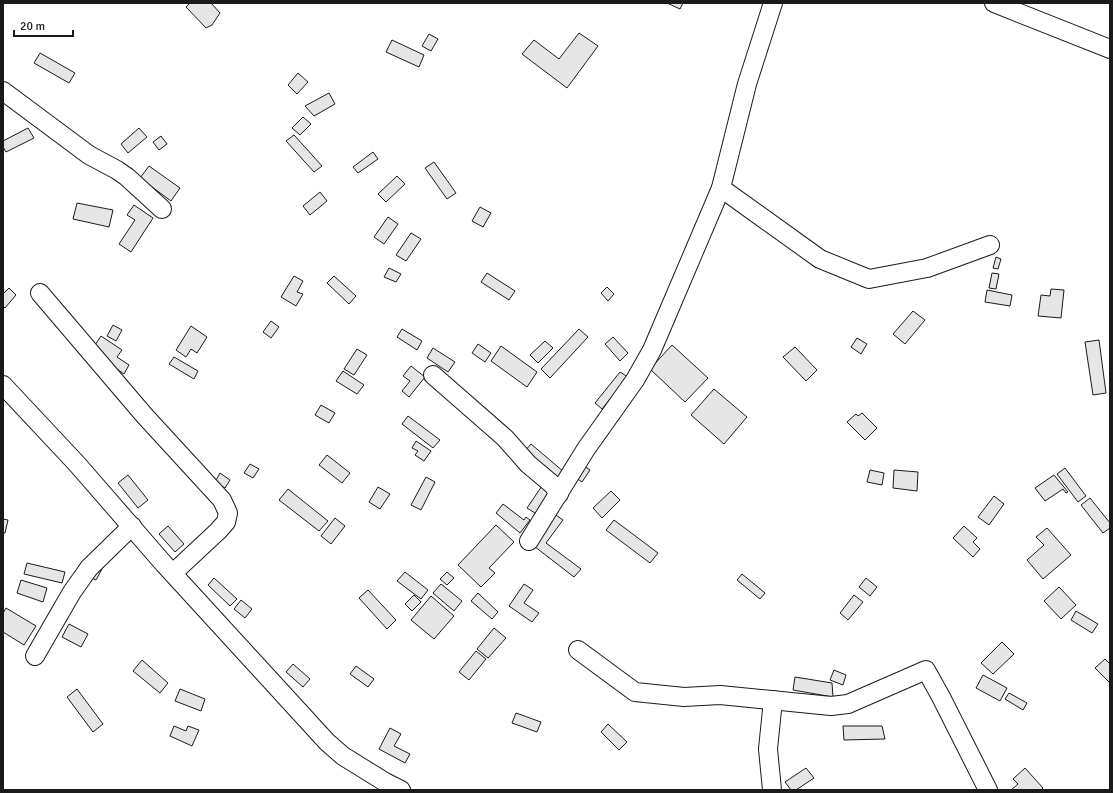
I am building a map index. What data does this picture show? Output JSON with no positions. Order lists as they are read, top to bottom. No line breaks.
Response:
{"scale_bar":"20 m"}
